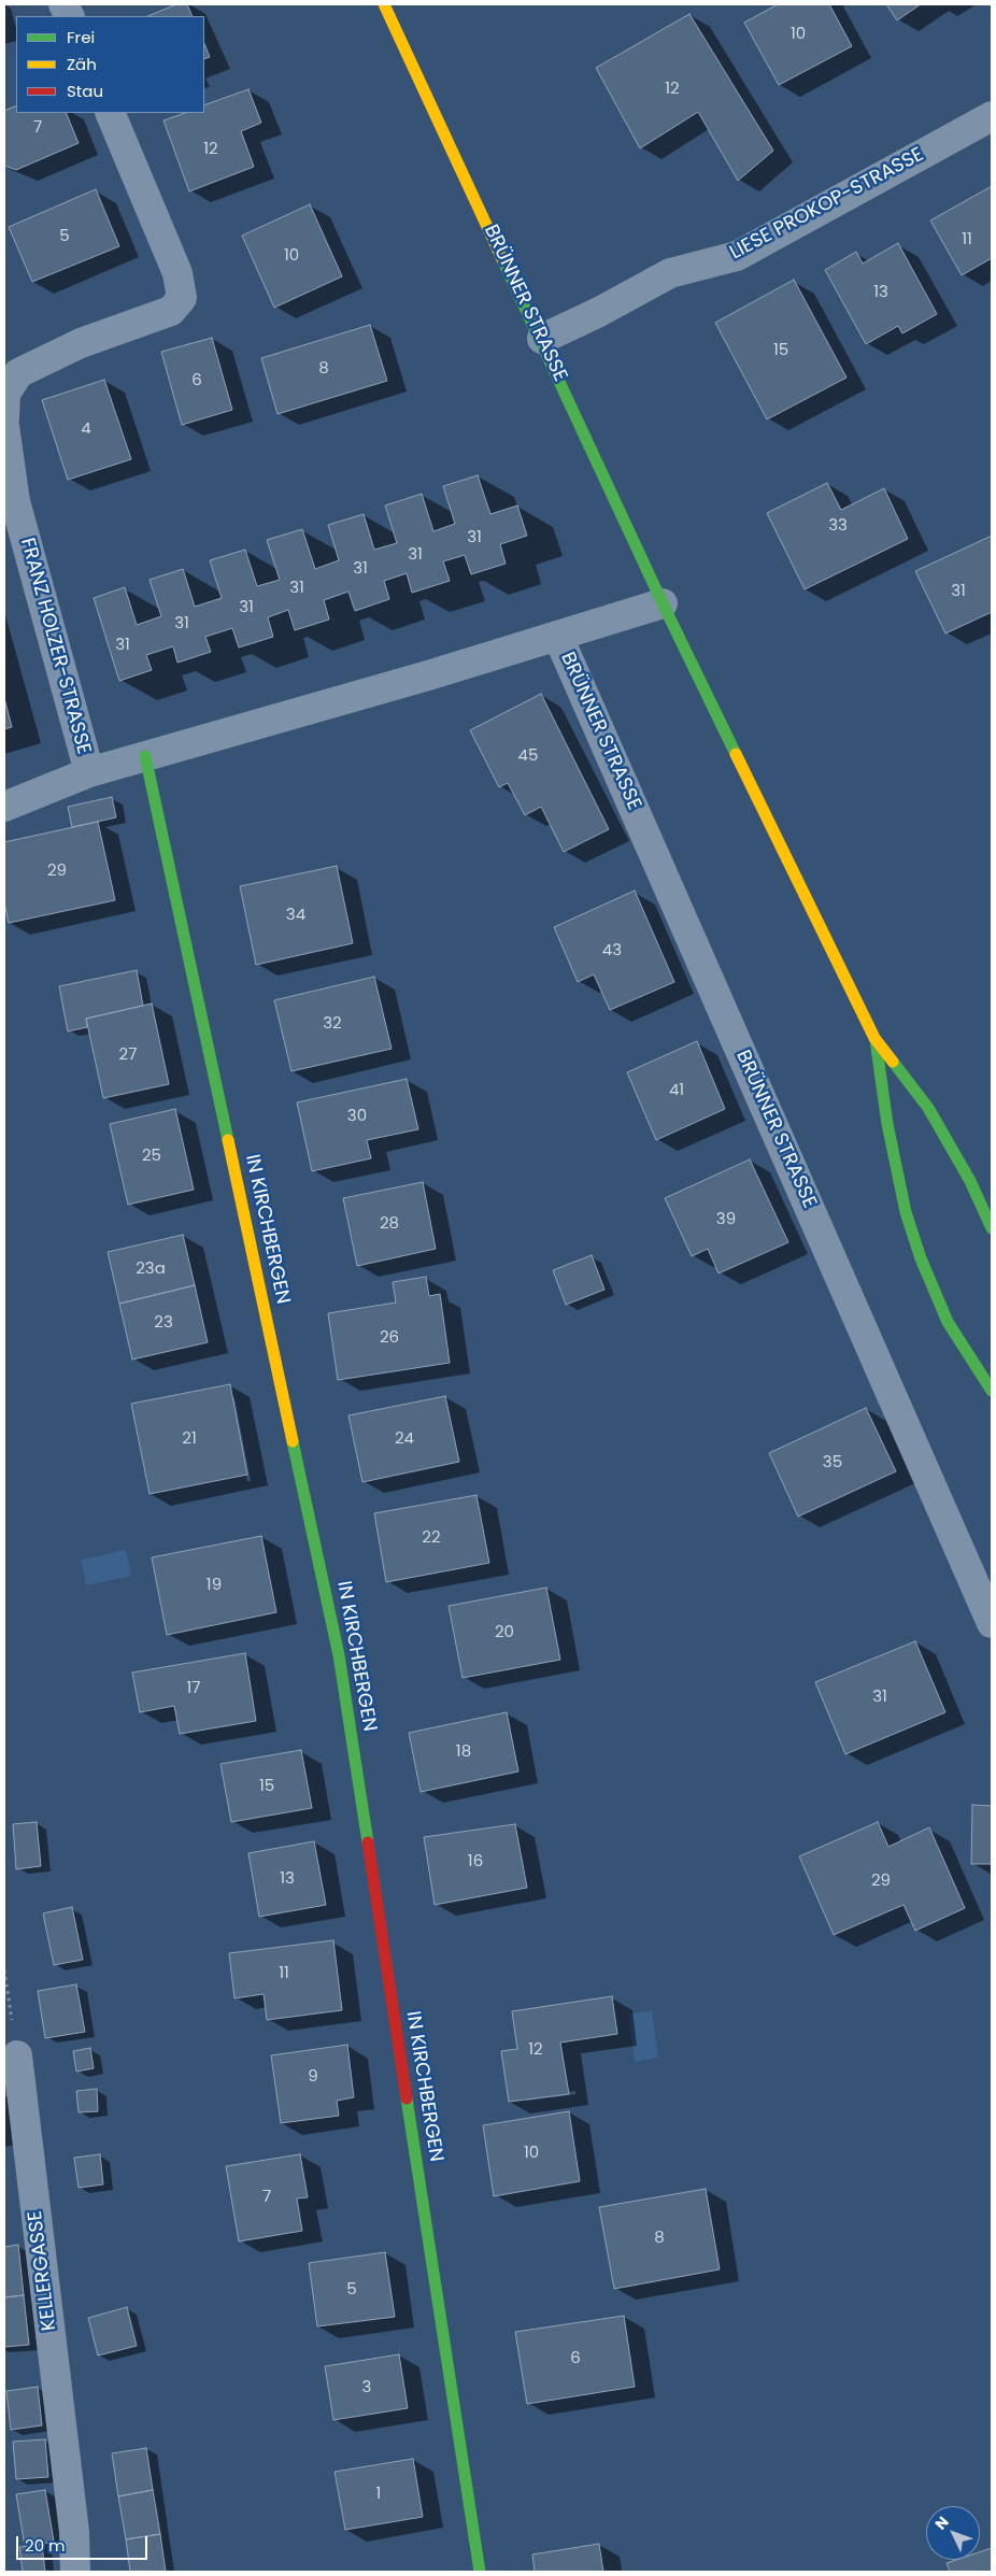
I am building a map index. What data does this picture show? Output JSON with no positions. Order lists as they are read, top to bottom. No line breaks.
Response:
{"streets":{"street":["LIESE PROKOP-STRASSE","BRÜNNER STRASSE","FRANZ HOLZER-STRASSE","IN KIRCHBERGEN","KELLERGASSE"]},"crossings":[["LIESE PROKOP-STRASSE","BRÜNNER STRASSE"],["BRÜNNER STRASSE","FRANZ HOLZER-STRASSE"],["BRÜNNER STRASSE","IN KIRCHBERGEN"]],"house_numbers":["10","12","7","12","5","11","10","13","15","8","6","4","33","31","31","31","31","31","31","31","31","45","29","34","43","32","27","41","30","25","39","28","23a","23","26","21","24","35","22","19","20","17","31","18","15","16","13","29","11","12","9","10","7","8","5","6","3","1"],"legend":["Frei","Zäh","Stau"],"scale_bar":"20 m","north":"top left"}
